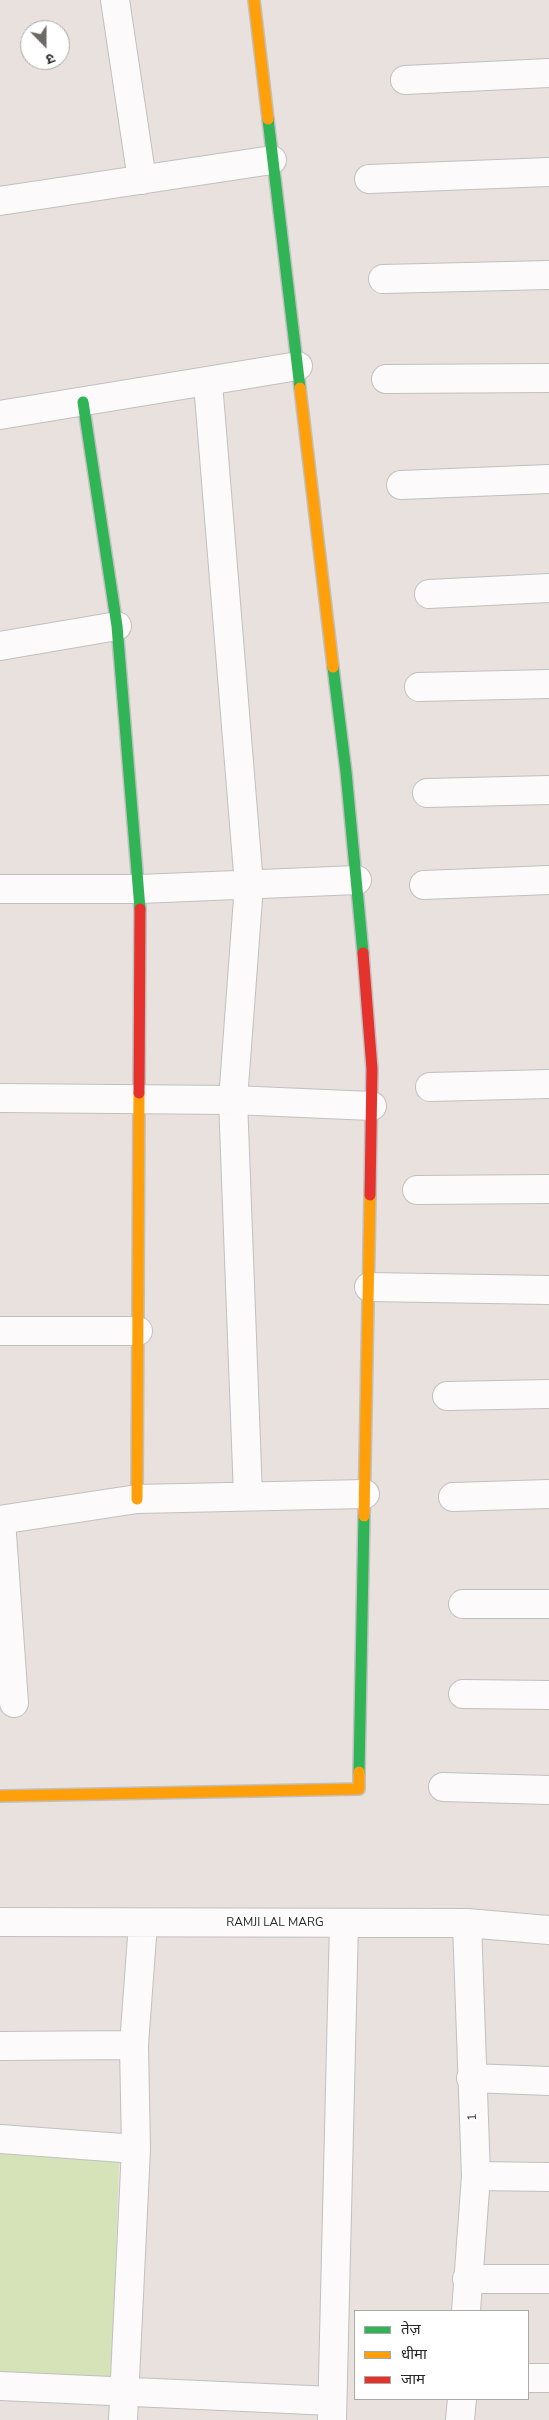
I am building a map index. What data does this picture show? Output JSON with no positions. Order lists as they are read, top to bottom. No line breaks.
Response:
{"streets":{"street":["RAMJI LAL MARG","1"]},"crossings":[["RAMJI LAL MARG","1"]],"legend":["तेज़","धीमा","जाम"],"north":"bottom"}
